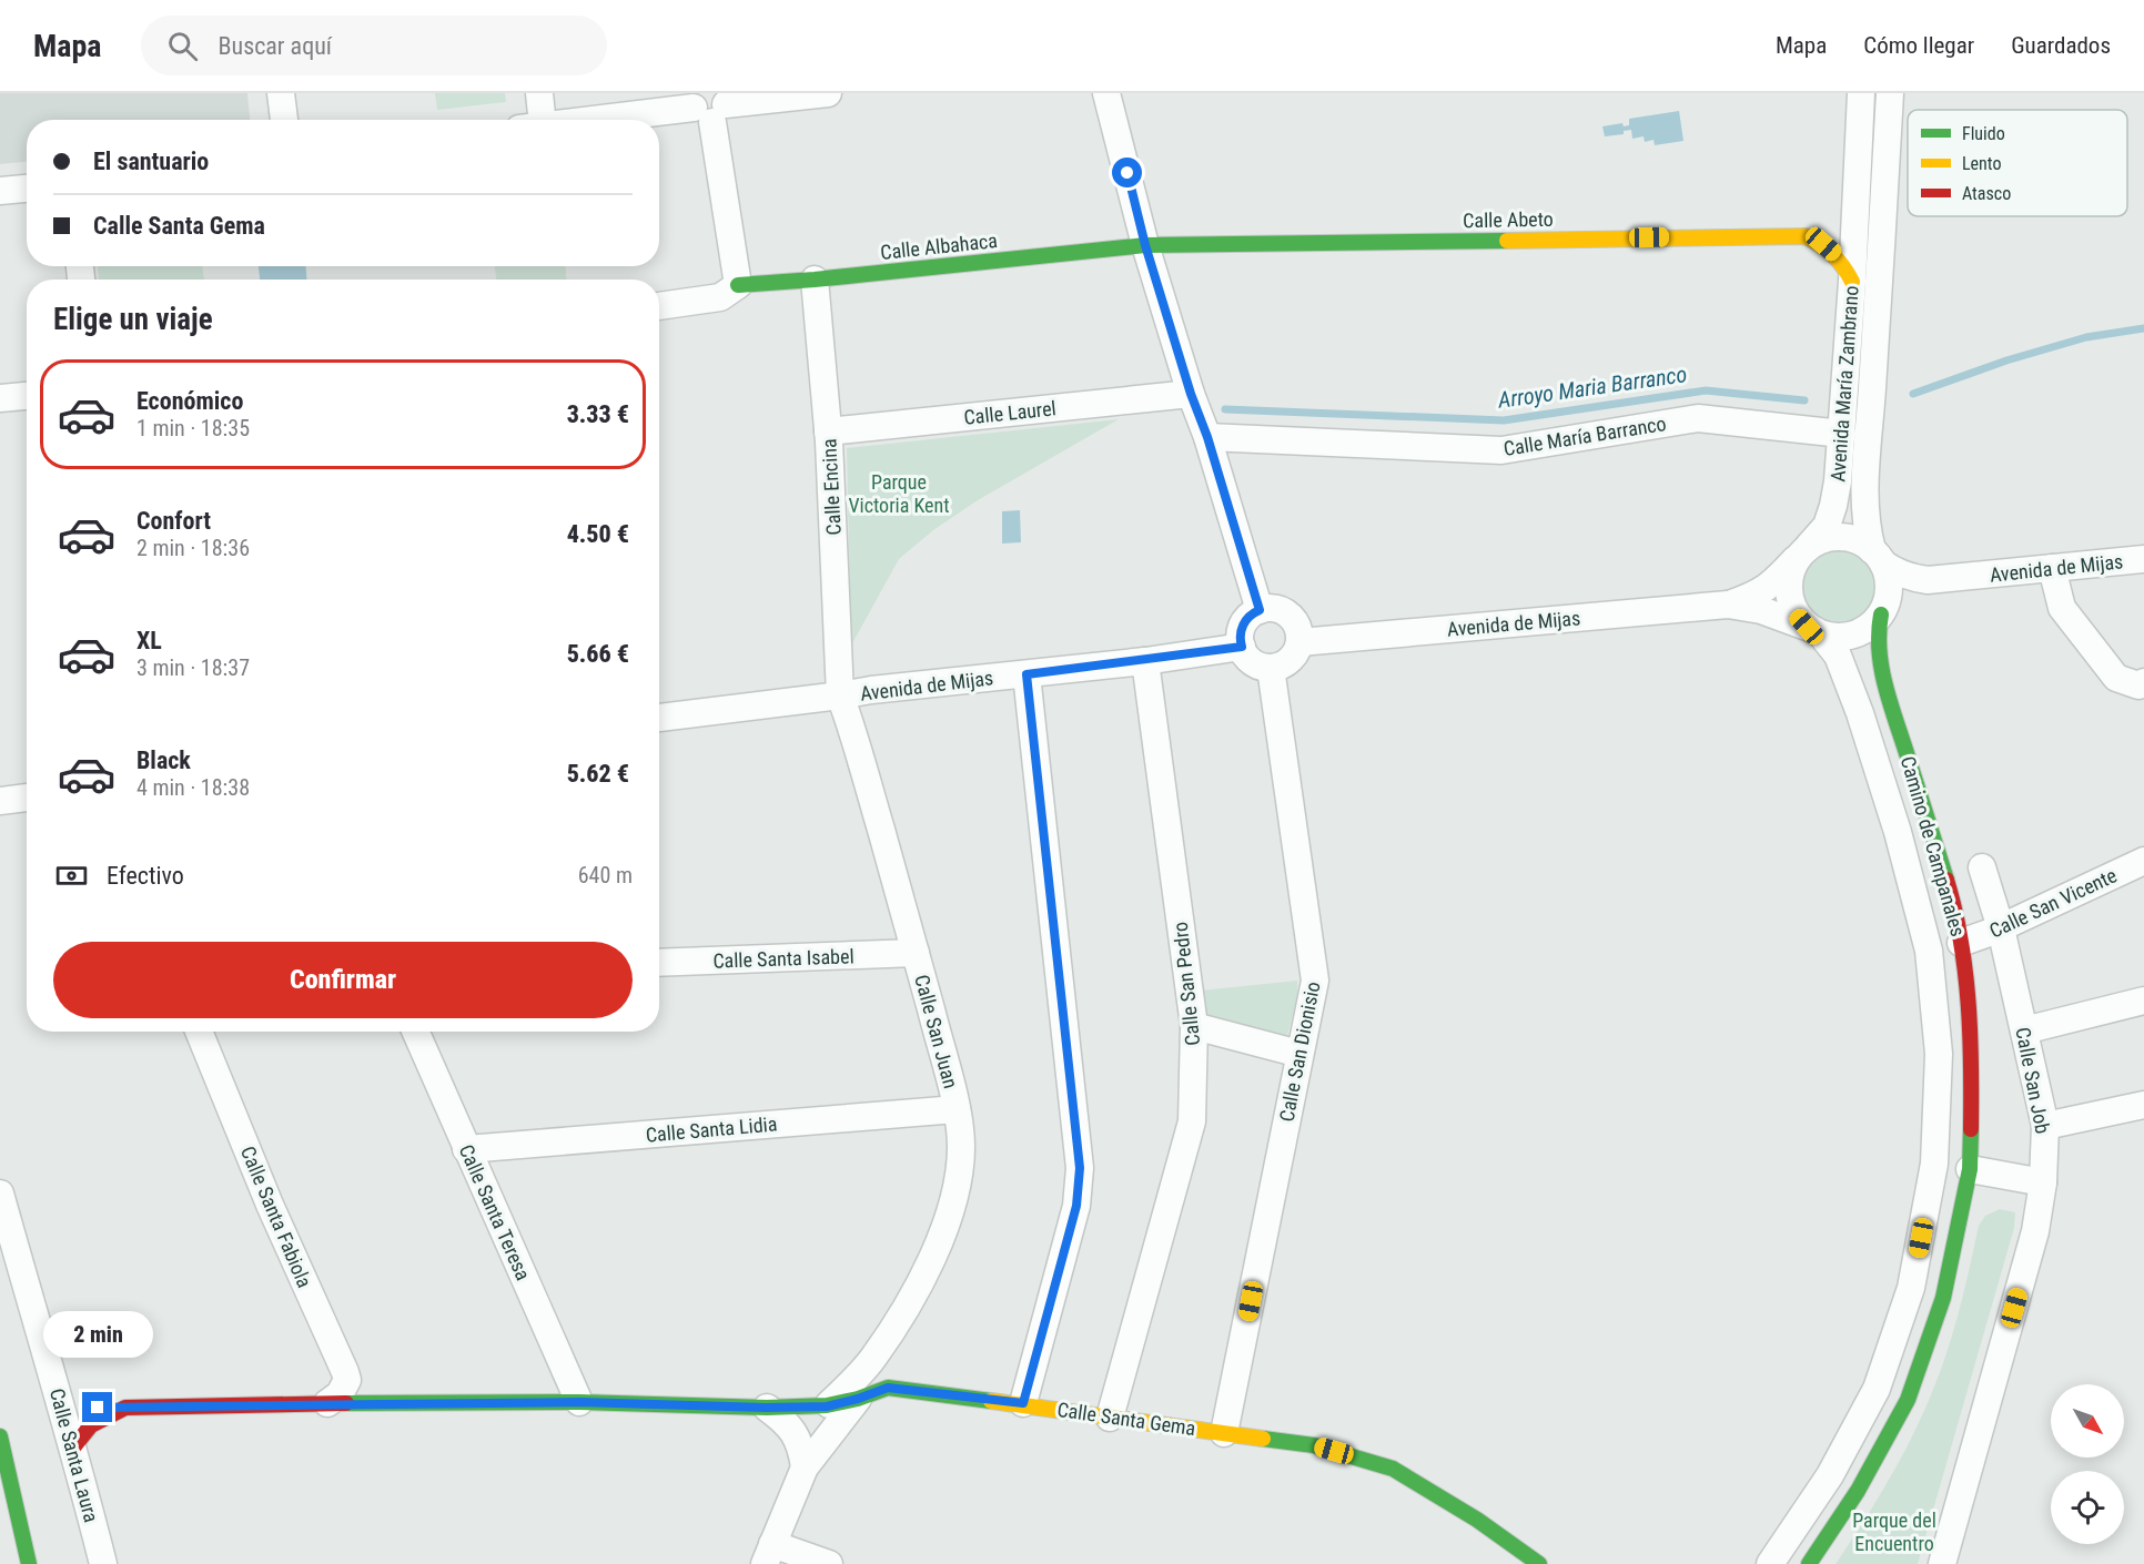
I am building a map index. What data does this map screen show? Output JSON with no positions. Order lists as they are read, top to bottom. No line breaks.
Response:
{"streets":{"main road":["Calle Abeto","Calle Albahaca","Camino de Campanales","Calle Santa Gema"],"street":["Avenida María Zambrano","Calle Laurel","Calle María Barranco","Calle Encina","Avenida de Mijas","Calle San Vicente","Calle Santa Isabel","Calle San Pedro","Calle San Juan","Calle San Dionisio","Calle San Job","Calle Santa Lidia","Calle Santa Teresa","Calle Santa Fabiola","Calle Santa Laura"]},"crossings":[["Calle Abeto","Calle Albahaca"],["Calle Abeto","Avenida María Zambrano"],["Calle Albahaca","Calle Encina"],["Avenida María Zambrano","Calle María Barranco"],["Avenida María Zambrano","Avenida de Mijas"],["Avenida María Zambrano","Camino de Campanales"],["Calle Laurel","Calle Encina"],["Calle Encina","Avenida de Mijas"],["Calle Encina","Calle San Juan"],["Avenida de Mijas","Camino de Campanales"],["Avenida de Mijas","Calle San Pedro"],["Avenida de Mijas","Calle San Juan"],["Avenida de Mijas","Calle San Dionisio"],["Camino de Campanales","Calle San Vicente"],["Calle San Vicente","Calle San Job"],["Calle Santa Isabel","Calle San Juan"],["Calle San Pedro","Calle Santa Gema"],["Calle San Juan","Calle Santa Lidia"],["Calle San Juan","Calle Santa Gema"],["Calle San Dionisio","Calle Santa Gema"],["Calle Santa Lidia","Calle Santa Teresa"],["Calle Santa Teresa","Calle Santa Gema"],["Calle Santa Fabiola","Calle Santa Gema"],["Calle Santa Gema","Calle Santa Laura"]],"water":["Arroyo Maria Barranco"],"parks":["Parque Victoria Kent","Parque del Encuentro"],"legend":["Fluido","Lento","Atasco"],"north":"bottom right","page":{"header":"Mapa","search":"Buscar aquí","nav":["Mapa","Cómo llegar","Guardados"],"banner":["El santuario","Calle Santa Gema"],"heading":"Elige un viaje","list":[{"name":"Económico","note":"1 min · 18:35","value":"3.33 €"},{"name":"Confort","note":"2 min · 18:36","value":"4.50 €"},{"name":"XL","note":"3 min · 18:37","value":"5.66 €"},{"name":"Black","note":"4 min · 18:38","value":"5.62 €"}],"pay":["Efectivo","640 m"],"buttons":"Confirmar","bubble":"2 min"}}
